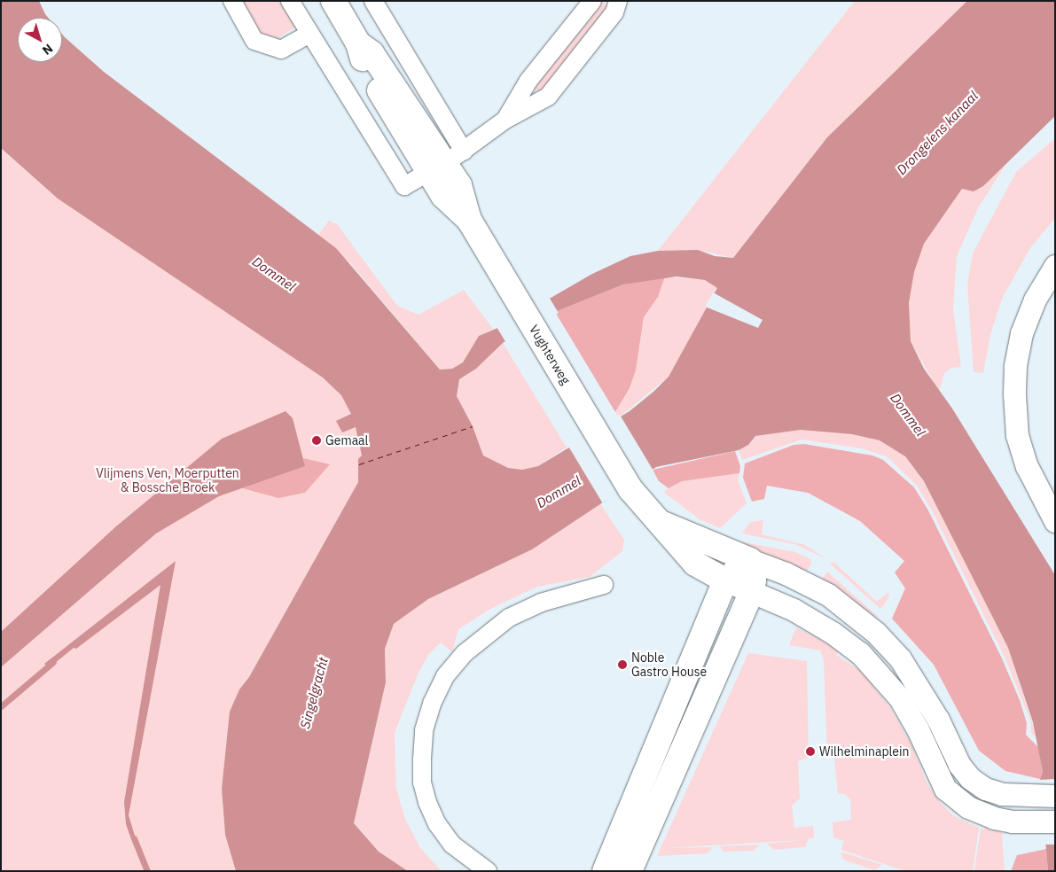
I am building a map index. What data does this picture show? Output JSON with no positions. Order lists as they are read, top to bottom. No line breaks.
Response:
{"streets":{"main road":["Vughterweg"]},"water":["Drongelens kanaal","Dommel","Singelgracht"],"parks":["Vlijmens Ven, Moerputten & Bossche Broek"],"places":["Gemaal","Noble Gastro House","Wilhelminaplein"],"north":"bottom right"}
